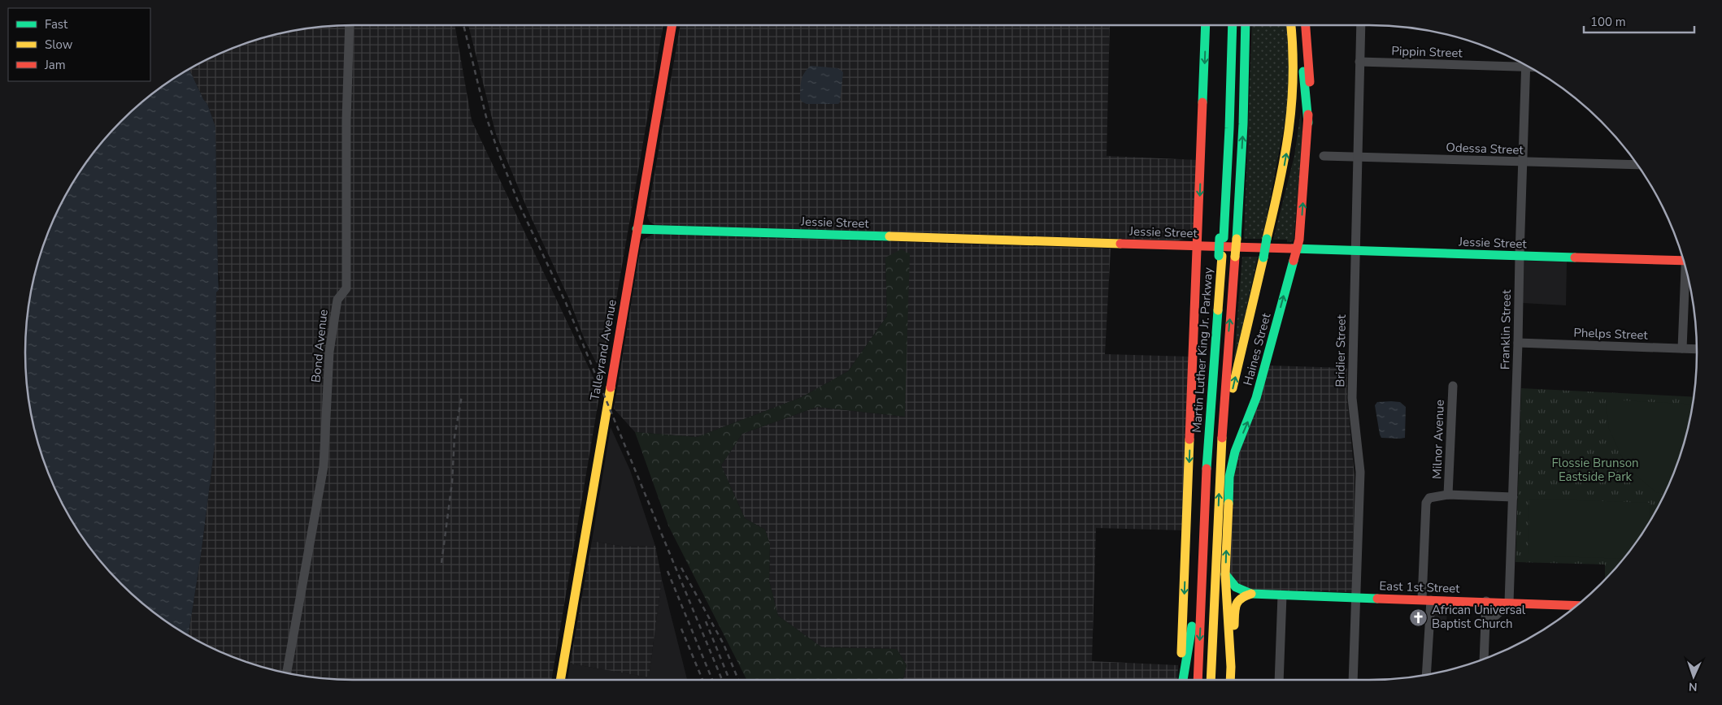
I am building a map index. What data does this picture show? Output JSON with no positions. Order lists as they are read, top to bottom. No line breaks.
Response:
{"streets":{"main road":["Jessie Street","Haines Street","Talleyrand Avenue","Martin Luther King Jr. Parkway","East 1st Street"],"street":["Pippin Street","Odessa Street","Franklin Street","Phelps Street","Bond Avenue","Bridier Street","Milnor Avenue"]},"crossings":[["Pippin Street","Bridier Street"],["Odessa Street","Franklin Street"],["Odessa Street","Bridier Street"],["Jessie Street","Franklin Street"],["Jessie Street","Haines Street"],["Jessie Street","Talleyrand Avenue"],["Jessie Street","Bridier Street"],["Franklin Street","Phelps Street"],["Franklin Street","East 1st Street"],["Haines Street","East 1st Street"],["Bridier Street","East 1st Street"]],"parks":["Flossie Brunson Eastside Park"],"places":{"church":["African Universal Baptist Church"]},"legend":["Fast","Slow","Jam"],"scale_bar":"100 m","north":"bottom"}
